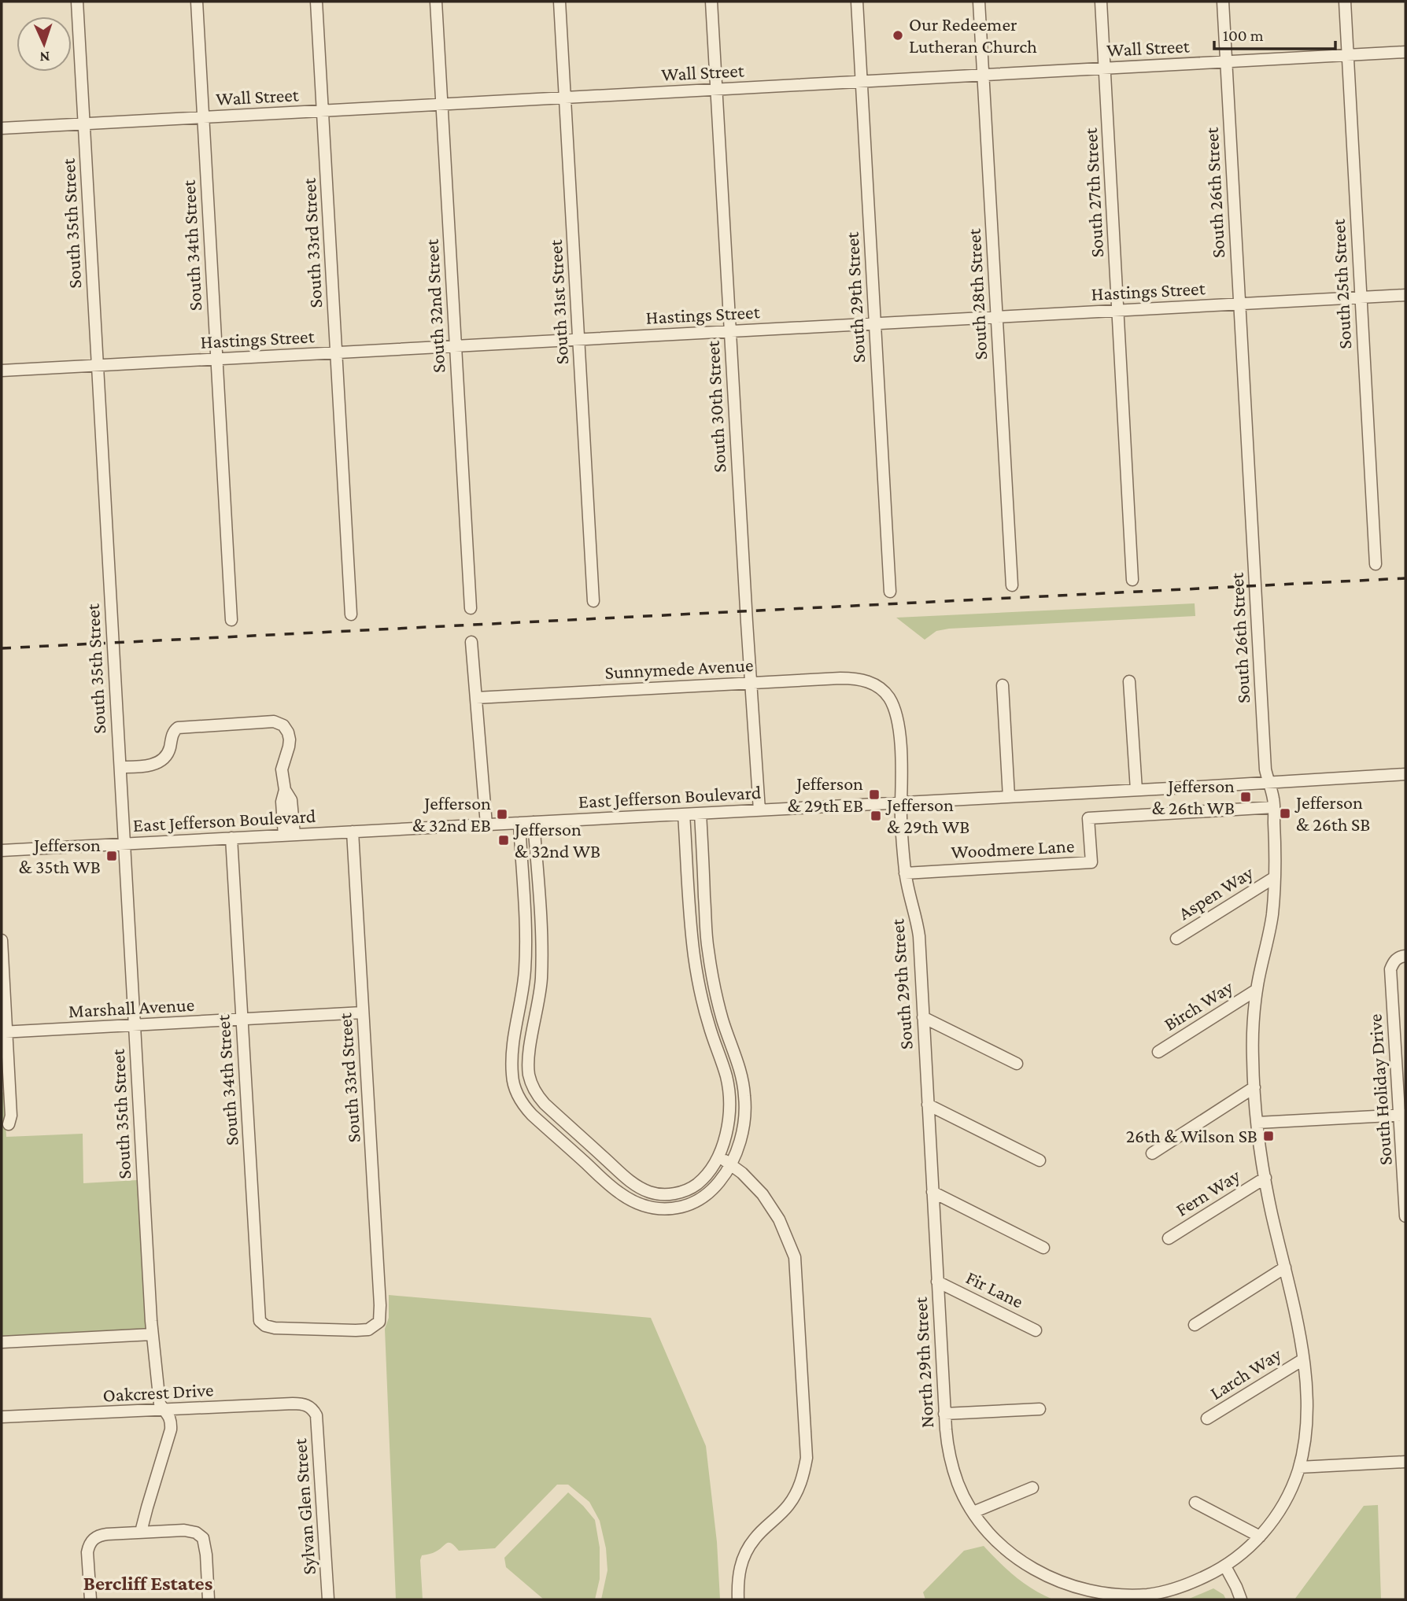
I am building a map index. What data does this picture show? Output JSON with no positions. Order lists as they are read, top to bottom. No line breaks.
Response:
{"streets":{"street":["Wall Street","South 27th Street","South 26th Street","South 35th Street","South 33rd Street","South 34th Street","South 25th Street","Hastings Street","South 28th Street","South 29th Street","South 31st Street","South 32nd Street","South 30th Street","Sunnymede Avenue","East Jefferson Boulevard","Woodmere Lane","Aspen Way","Birch Way","Marshall Avenue","South Holiday Drive","Fern Way","Fir Lane","North 29th Street","Larch Way","Oakcrest Drive","Sylvan Glen Street"]},"crossings":[["Wall Street","South 27th Street"],["Wall Street","South 26th Street"],["Wall Street","South 35th Street"],["Wall Street","South 33rd Street"],["Wall Street","South 34th Street"],["Wall Street","South 25th Street"],["Wall Street","South 28th Street"],["Wall Street","South 29th Street"],["Wall Street","South 31st Street"],["Wall Street","South 32nd Street"],["Wall Street","South 30th Street"],["South 27th Street","Hastings Street"],["South 26th Street","Hastings Street"],["South 26th Street","East Jefferson Boulevard"],["South 26th Street","Woodmere Lane"],["South 26th Street","Aspen Way"],["South 26th Street","Birch Way"],["South 26th Street","Fern Way"],["South 26th Street","North 29th Street"],["South 26th Street","Larch Way"],["South 35th Street","Hastings Street"],["South 35th Street","East Jefferson Boulevard"],["South 35th Street","Marshall Avenue"],["South 35th Street","Oakcrest Drive"],["South 33rd Street","South 34th Street"],["South 33rd Street","Hastings Street"],["South 33rd Street","East Jefferson Boulevard"],["South 33rd Street","Marshall Avenue"],["South 34th Street","Hastings Street"],["South 34th Street","East Jefferson Boulevard"],["South 34th Street","Marshall Avenue"],["South 25th Street","Hastings Street"],["Hastings Street","South 28th Street"],["Hastings Street","South 29th Street"],["Hastings Street","South 31st Street"],["Hastings Street","South 32nd Street"],["Hastings Street","South 30th Street"],["South 29th Street","Sunnymede Avenue"],["South 29th Street","East Jefferson Boulevard"],["South 29th Street","Woodmere Lane"],["South 29th Street","Fir Lane"],["South 29th Street","North 29th Street"],["South 30th Street","Sunnymede Avenue"],["South 30th Street","East Jefferson Boulevard"],["Fir Lane","North 29th Street"],["Oakcrest Drive","Sylvan Glen Street"]],"districts":["Bercliff Estates"],"places":{"other":["Our Redeemer Lutheran Church"],"transit":["Jefferson & 29th EB","Jefferson & 26th WB","Jefferson & 26th SB","Jefferson & 32nd EB","Jefferson & 29th WB","Jefferson & 32nd WB","Jefferson & 35th WB","26th & Wilson SB"]},"scale_bar":"100 m","north":"bottom"}
